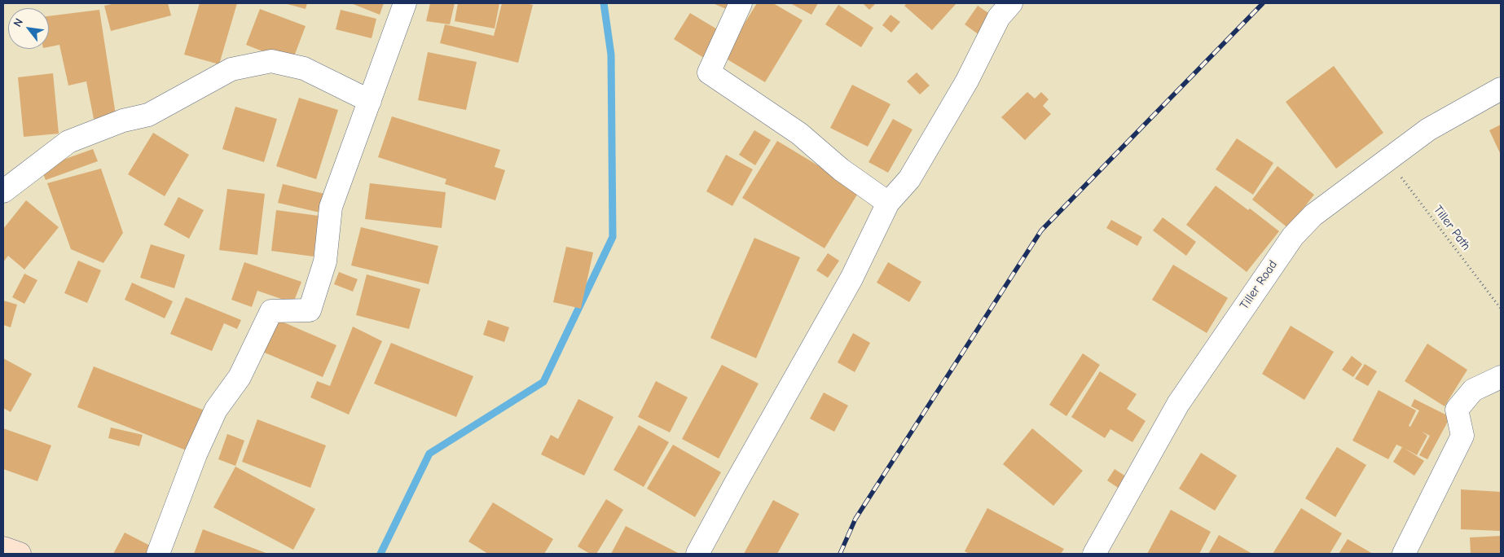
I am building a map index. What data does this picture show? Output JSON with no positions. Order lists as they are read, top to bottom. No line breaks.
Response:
{"streets":{"street":["Tiller Road"],"path":["Tiller Path"]},"crossings":[["Tiller Path","Tiller Road"]],"north":"top left"}
